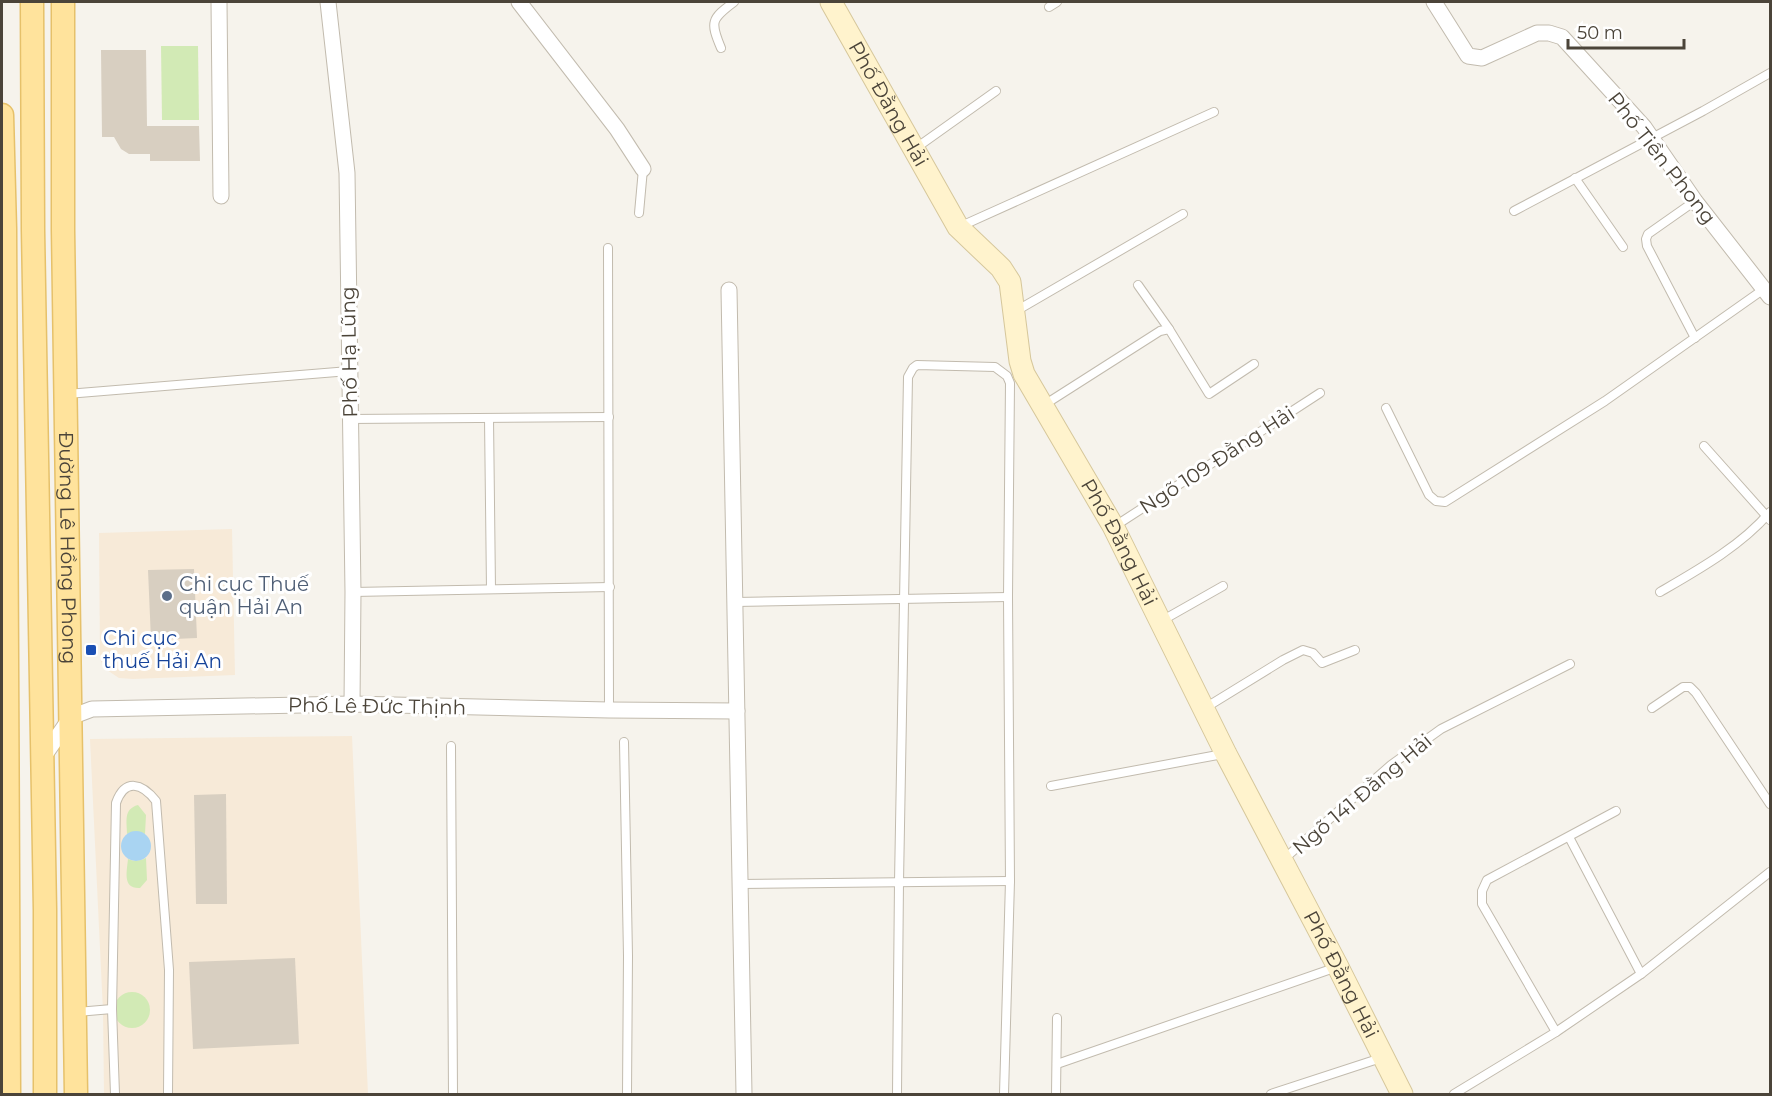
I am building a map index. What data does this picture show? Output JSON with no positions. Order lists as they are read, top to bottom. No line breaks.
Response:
{"streets":{"main road":["Đường Lê Hồng Phong"],"street":["Phố Đằng Hải","Phố Tiền Phong","Phố Hạ Lũng","Phố Lê Đức Thịnh"],"lane":["Ngõ 109 Đằng Hải","Ngõ 141 Đằng Hải"]},"crossings":[["Phố Đằng Hải","Ngõ 109 Đằng Hải"],["Phố Đằng Hải","Ngõ 141 Đằng Hải"],["Phố Hạ Lũng","Phố Lê Đức Thịnh"],["Đường Lê Hồng Phong","Phố Lê Đức Thịnh"]],"places":{"other":["Chi cục Thuế quận Hải An"],"transit":["Chi cục thuế Hải An"]},"scale_bar":"50 m"}
